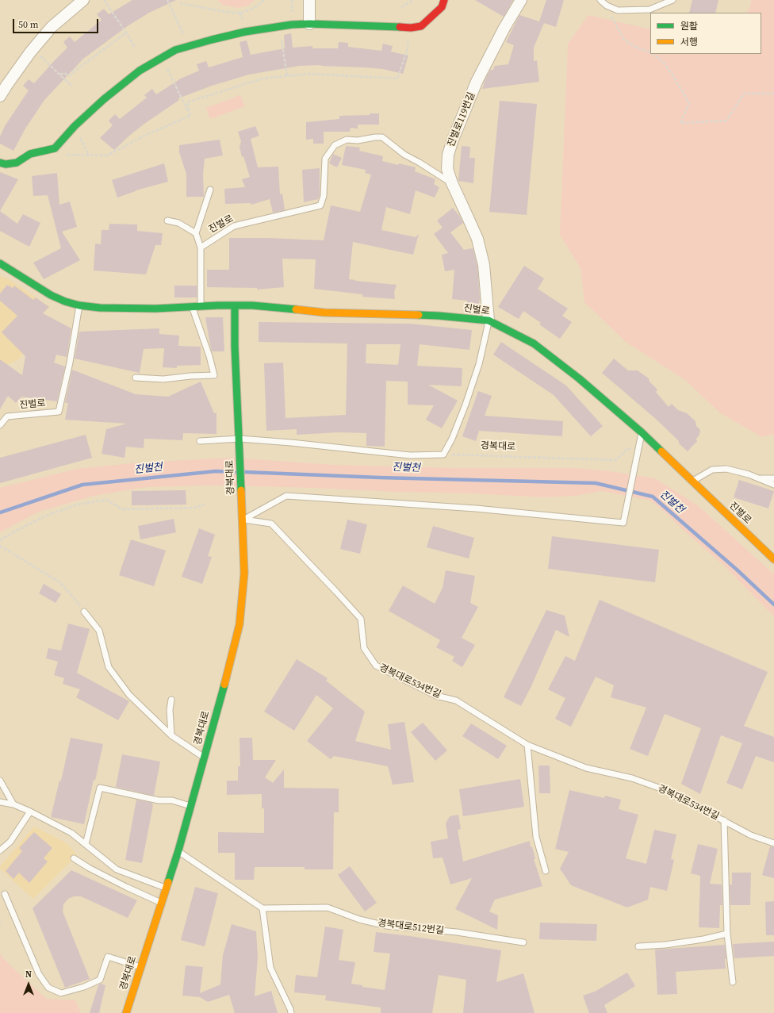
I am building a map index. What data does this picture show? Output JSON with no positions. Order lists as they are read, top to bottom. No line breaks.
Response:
{"streets":{"street":["진벌로119번길","진벌로","경복대로"],"lane":["경복대로534번길","경복대로512번길"]},"crossings":[["진벌로119번길","진벌로"],["진벌로","경복대로"],["경복대로","경복대로534번길"]],"water":["진벌천"],"legend":["원활","서행"],"scale_bar":"50 m","north":"top"}
